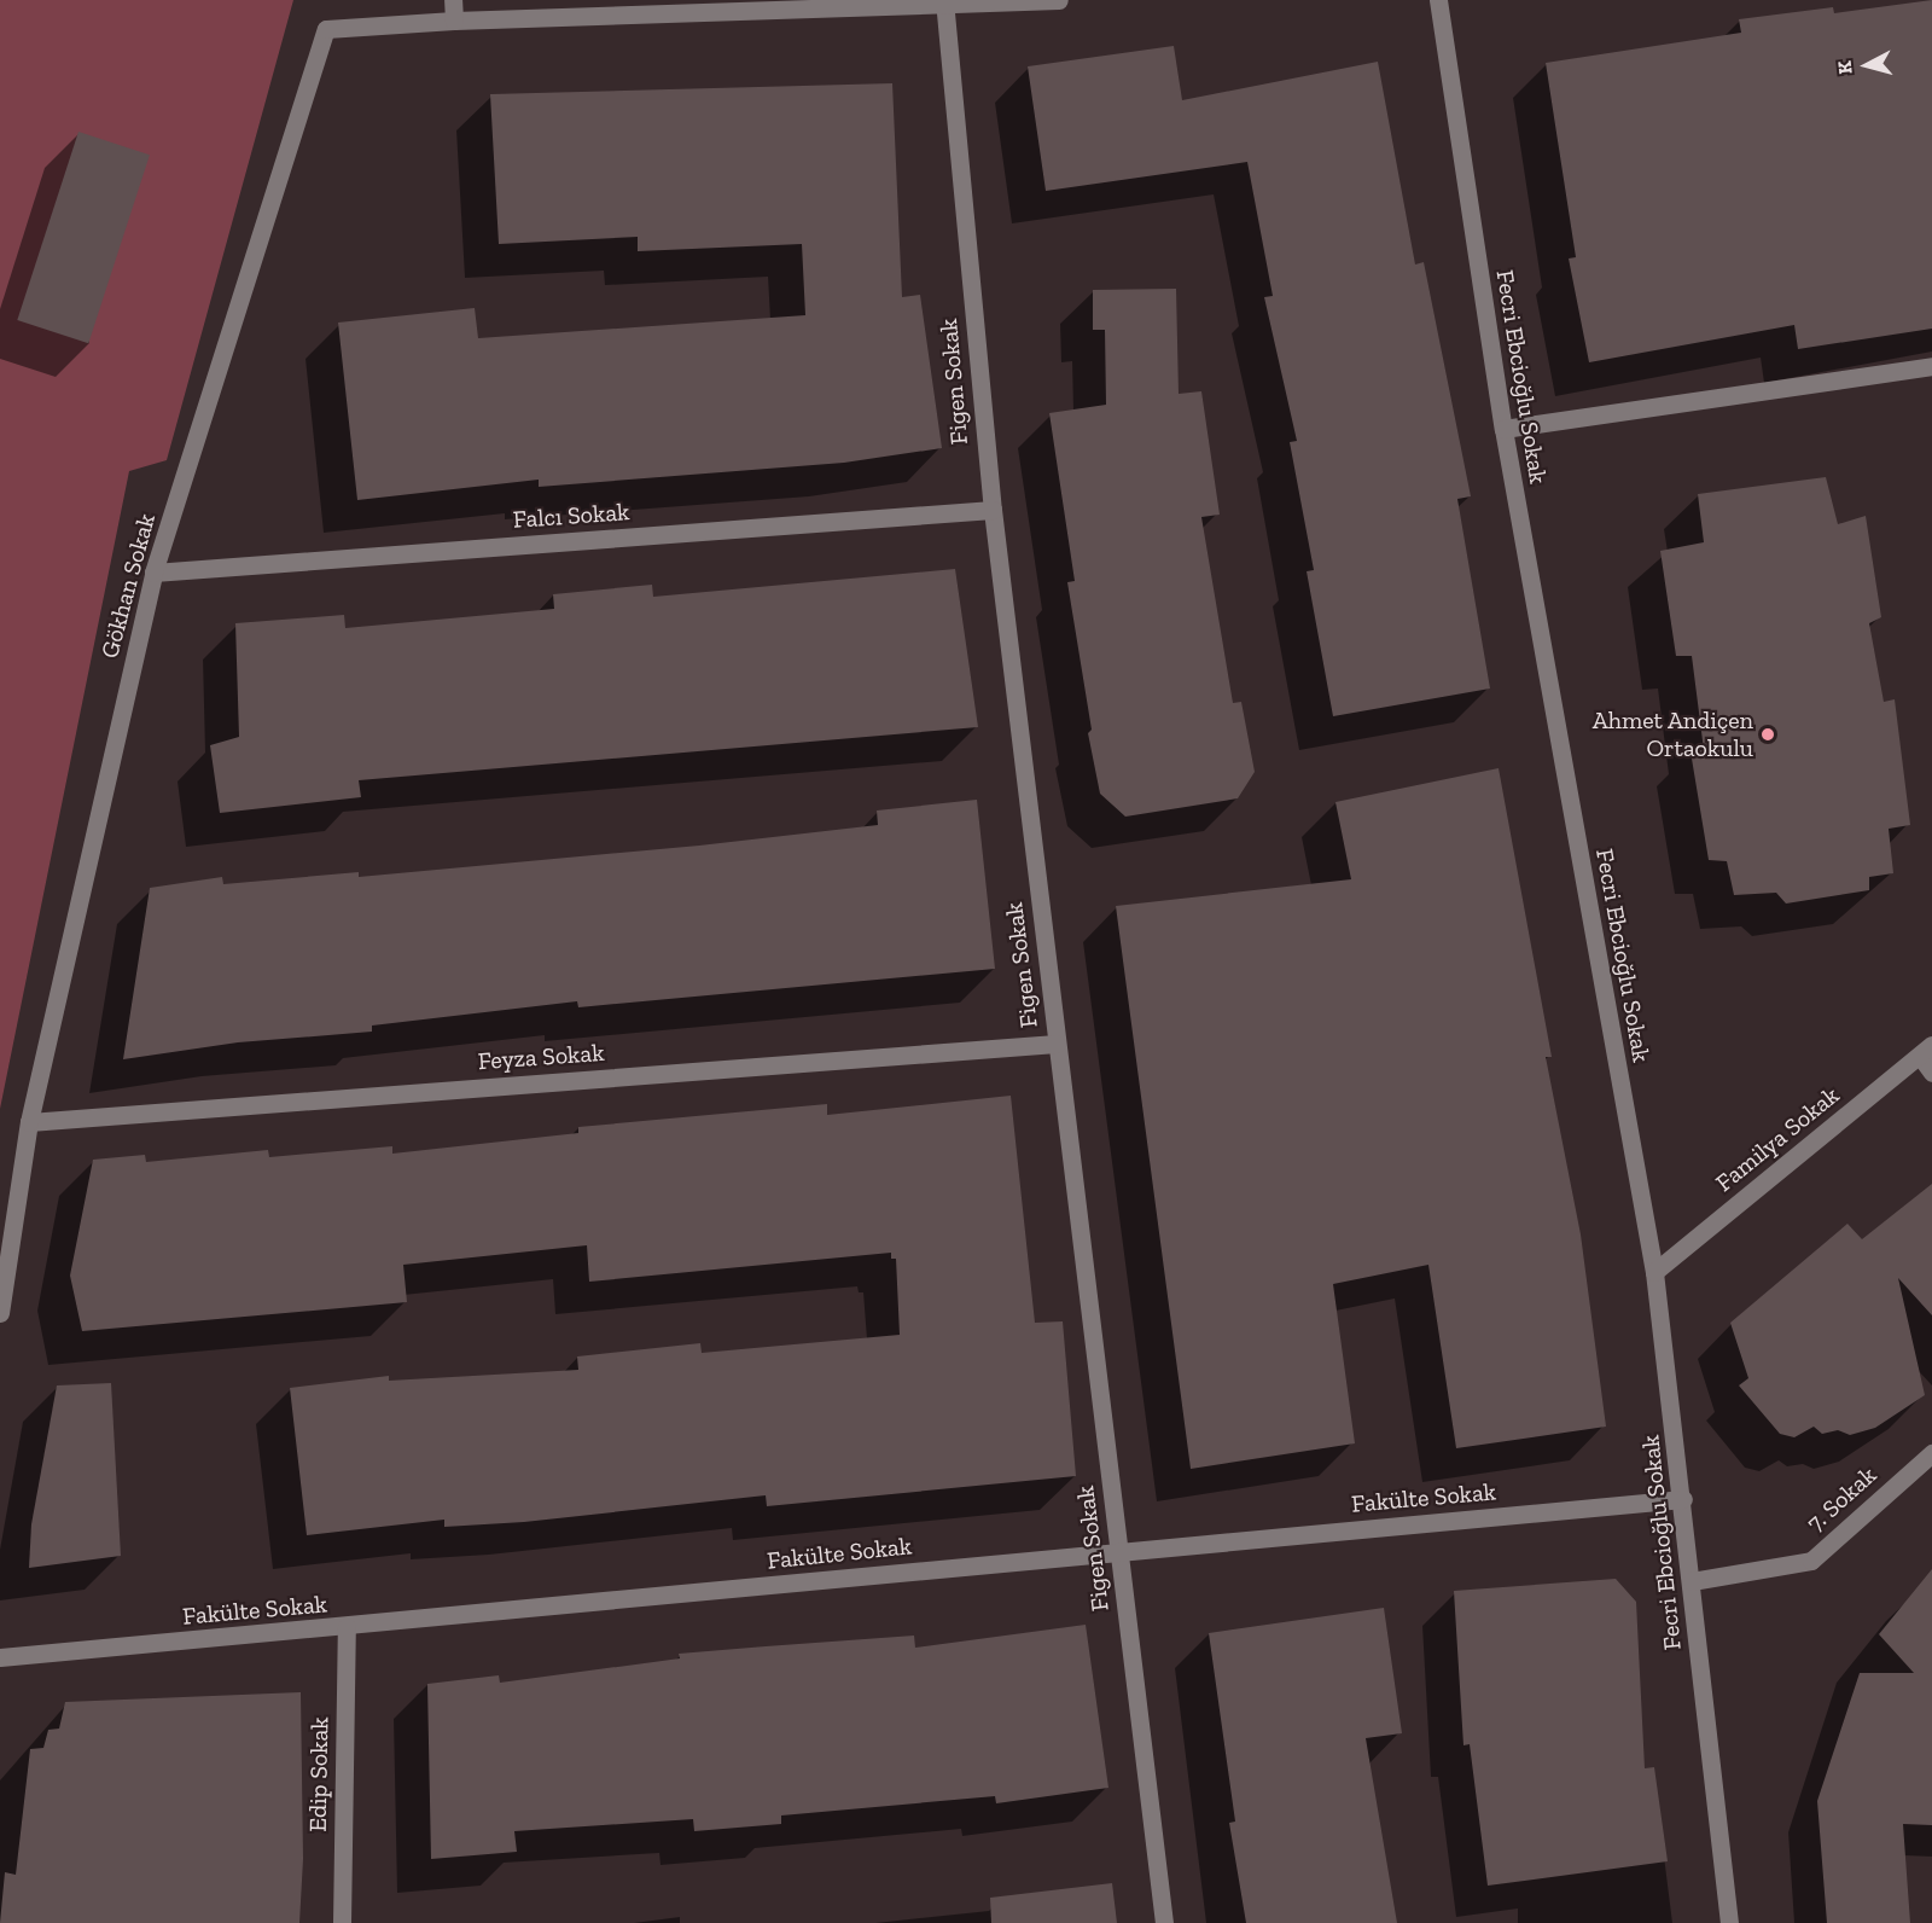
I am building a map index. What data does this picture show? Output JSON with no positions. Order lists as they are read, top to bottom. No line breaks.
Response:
{"streets":{"street":["Fecri Ebcioğlu Sokak","Figen Sokak","Falcı Sokak","Gökhan Sokak","Feyza Sokak","Familya Sokak","Fakülte Sokak","7. Sokak","Edip Sokak"]},"crossings":[["Fecri Ebcioğlu Sokak","Familya Sokak"],["Fecri Ebcioğlu Sokak","Fakülte Sokak"],["Fecri Ebcioğlu Sokak","7. Sokak"],["Figen Sokak","Falcı Sokak"],["Figen Sokak","Feyza Sokak"],["Figen Sokak","Fakülte Sokak"],["Falcı Sokak","Gökhan Sokak"],["Gökhan Sokak","Feyza Sokak"],["Fakülte Sokak","Edip Sokak"]],"places":["Ahmet Andiçen Ortaokulu"],"north":"left"}
